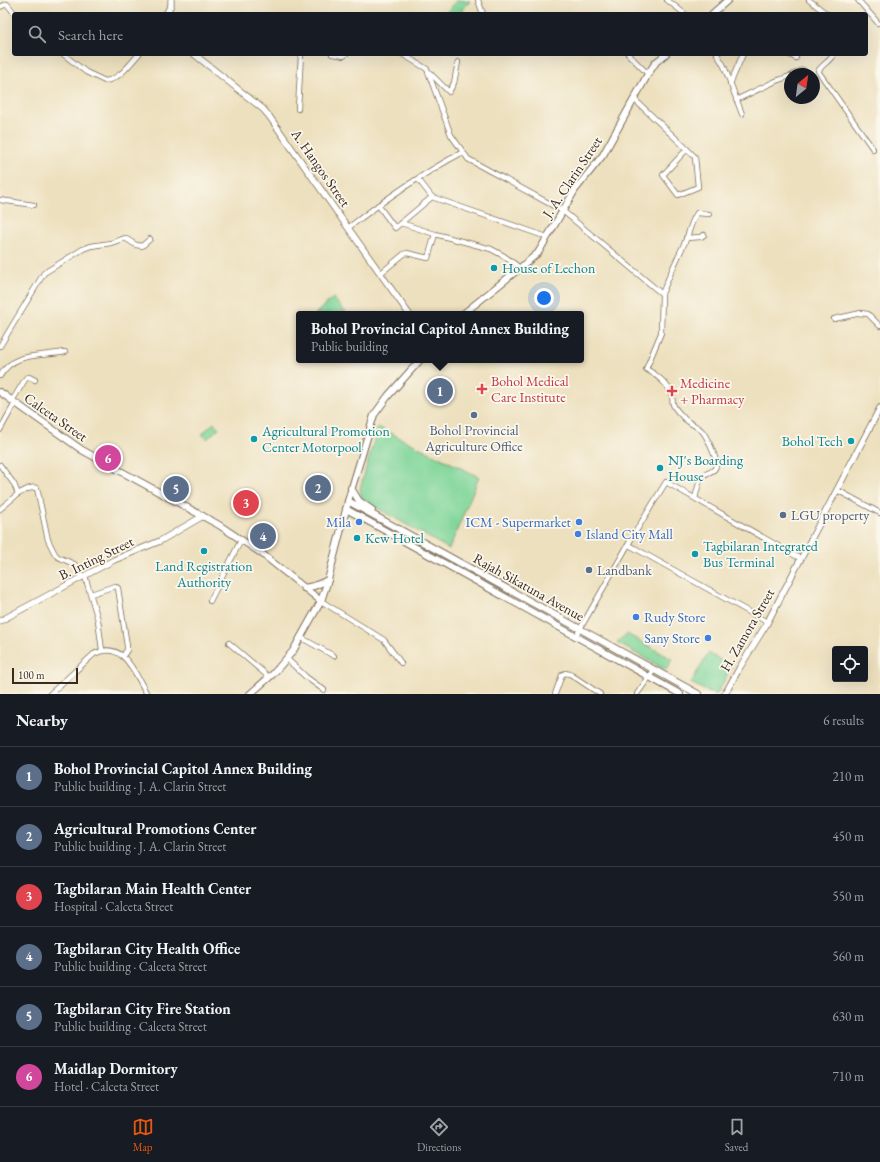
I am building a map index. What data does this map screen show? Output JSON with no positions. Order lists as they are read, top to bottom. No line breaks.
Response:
{"streets":{"main road":["J. A. Clarin Street","Calceta Street","Rajah Sikatuna Avenue"],"street":["A. Hangos Street","B. Inting Street","H. Zamora Street"]},"crossings":[["Calceta Street","B. Inting Street"]],"places":{"other":["House of Lechon","Bohol Provincial Agriculture Office","Agricultural Promotion Center Motorpool","Bohol Tech","NJ's Boarding House","LGU property","Mila","ICM - Supermarket","Island City Mall","Kew Hotel","Land Registration Authority","Tagbilaran Integrated Bus Terminal","Landbank","Rudy Store","Sany Store"],"health":["Bohol Medical Care Institute","Medicine + Pharmacy"]},"scale_bar":"100 m","north":"top right","page":{"search":"Search here","popup":["Bohol Provincial Capitol Annex Building","Public building"],"pins":["1","6","2","5","3","4"],"scale":"100 m","heading":["Nearby","6 results"],"list":[{"mark":"1","name":"Bohol Provincial Capitol Annex Building","note":"Public building · J. A. Clarin Street","value":"210 m"},{"mark":"2","name":"Agricultural Promotions Center","note":"Public building · J. A. Clarin Street","value":"450 m"},{"mark":"3","name":"Tagbilaran Main Health Center","note":"Hospital · Calceta Street","value":"550 m"},{"mark":"4","name":"Tagbilaran City Health Office","note":"Public building · Calceta Street","value":"560 m"},{"mark":"5","name":"Tagbilaran City Fire Station","note":"Public building · Calceta Street","value":"630 m"},{"mark":"6","name":"Maidlap Dormitory","note":"Hotel · Calceta Street","value":"710 m"}],"nav":["Map","Directions","Saved"]}}
